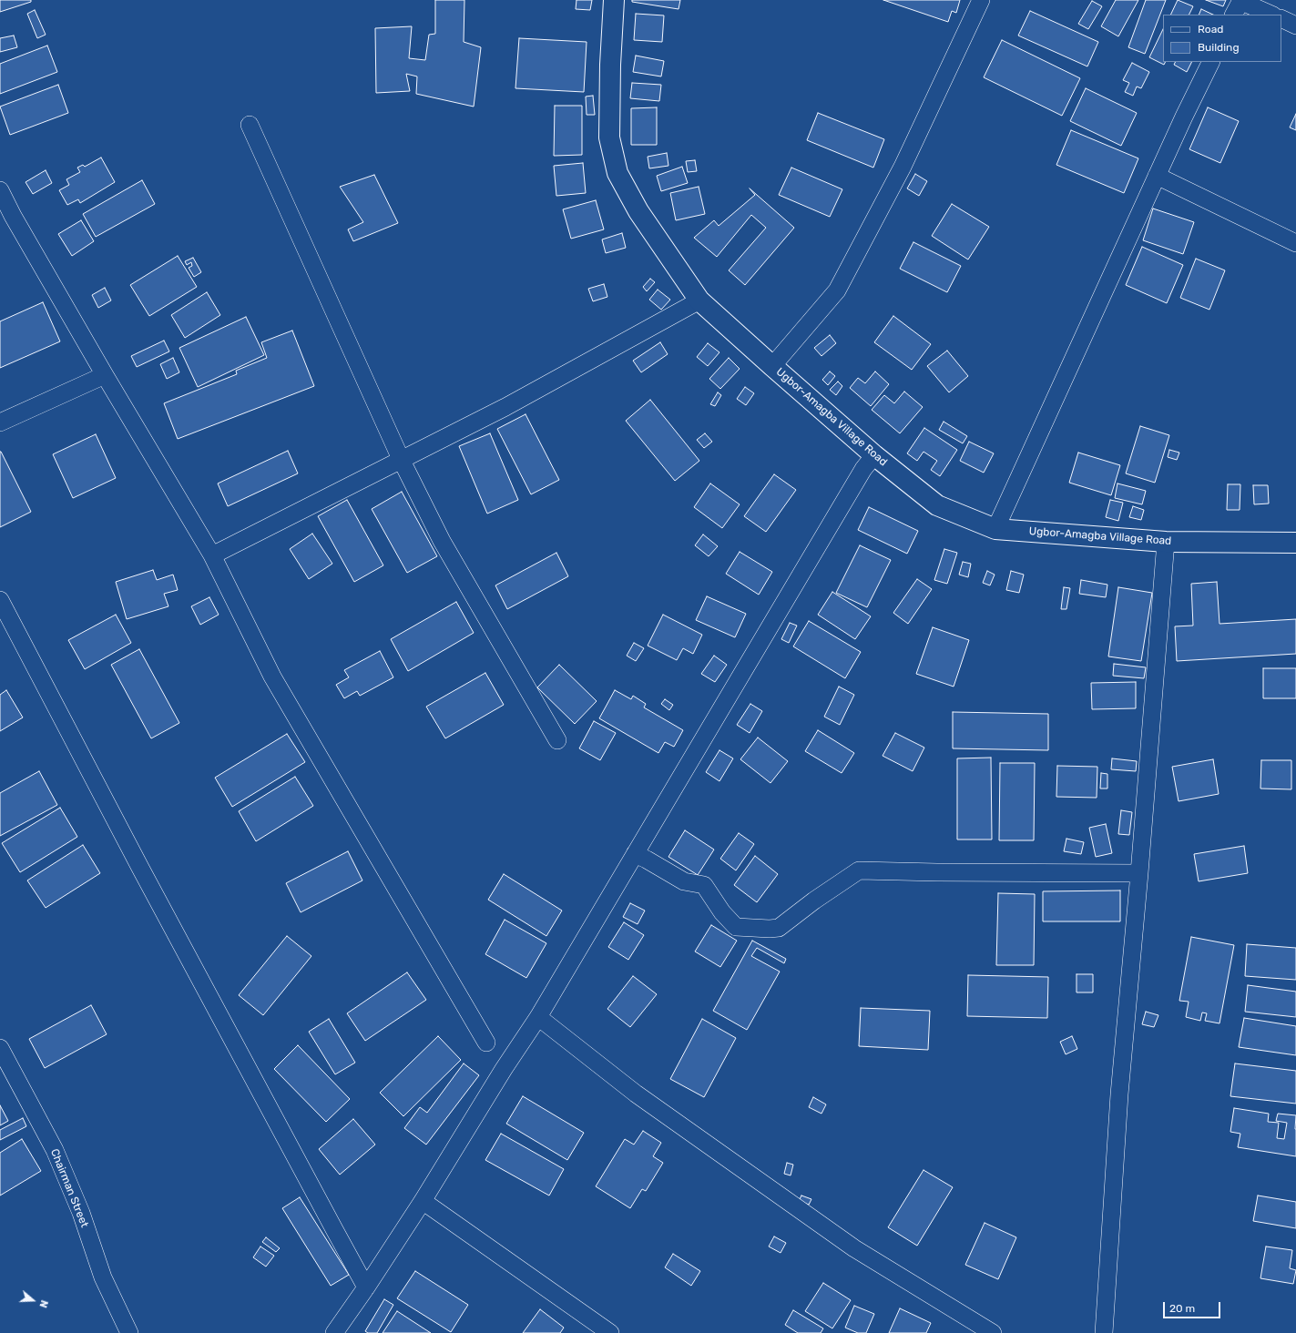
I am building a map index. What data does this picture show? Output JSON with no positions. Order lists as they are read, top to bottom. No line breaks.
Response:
{"streets":{"street":["Ugbor-Amagba Village Road","Chairman Street"]},"legend":["Road","Building"],"scale_bar":"20 m","north":"right"}
